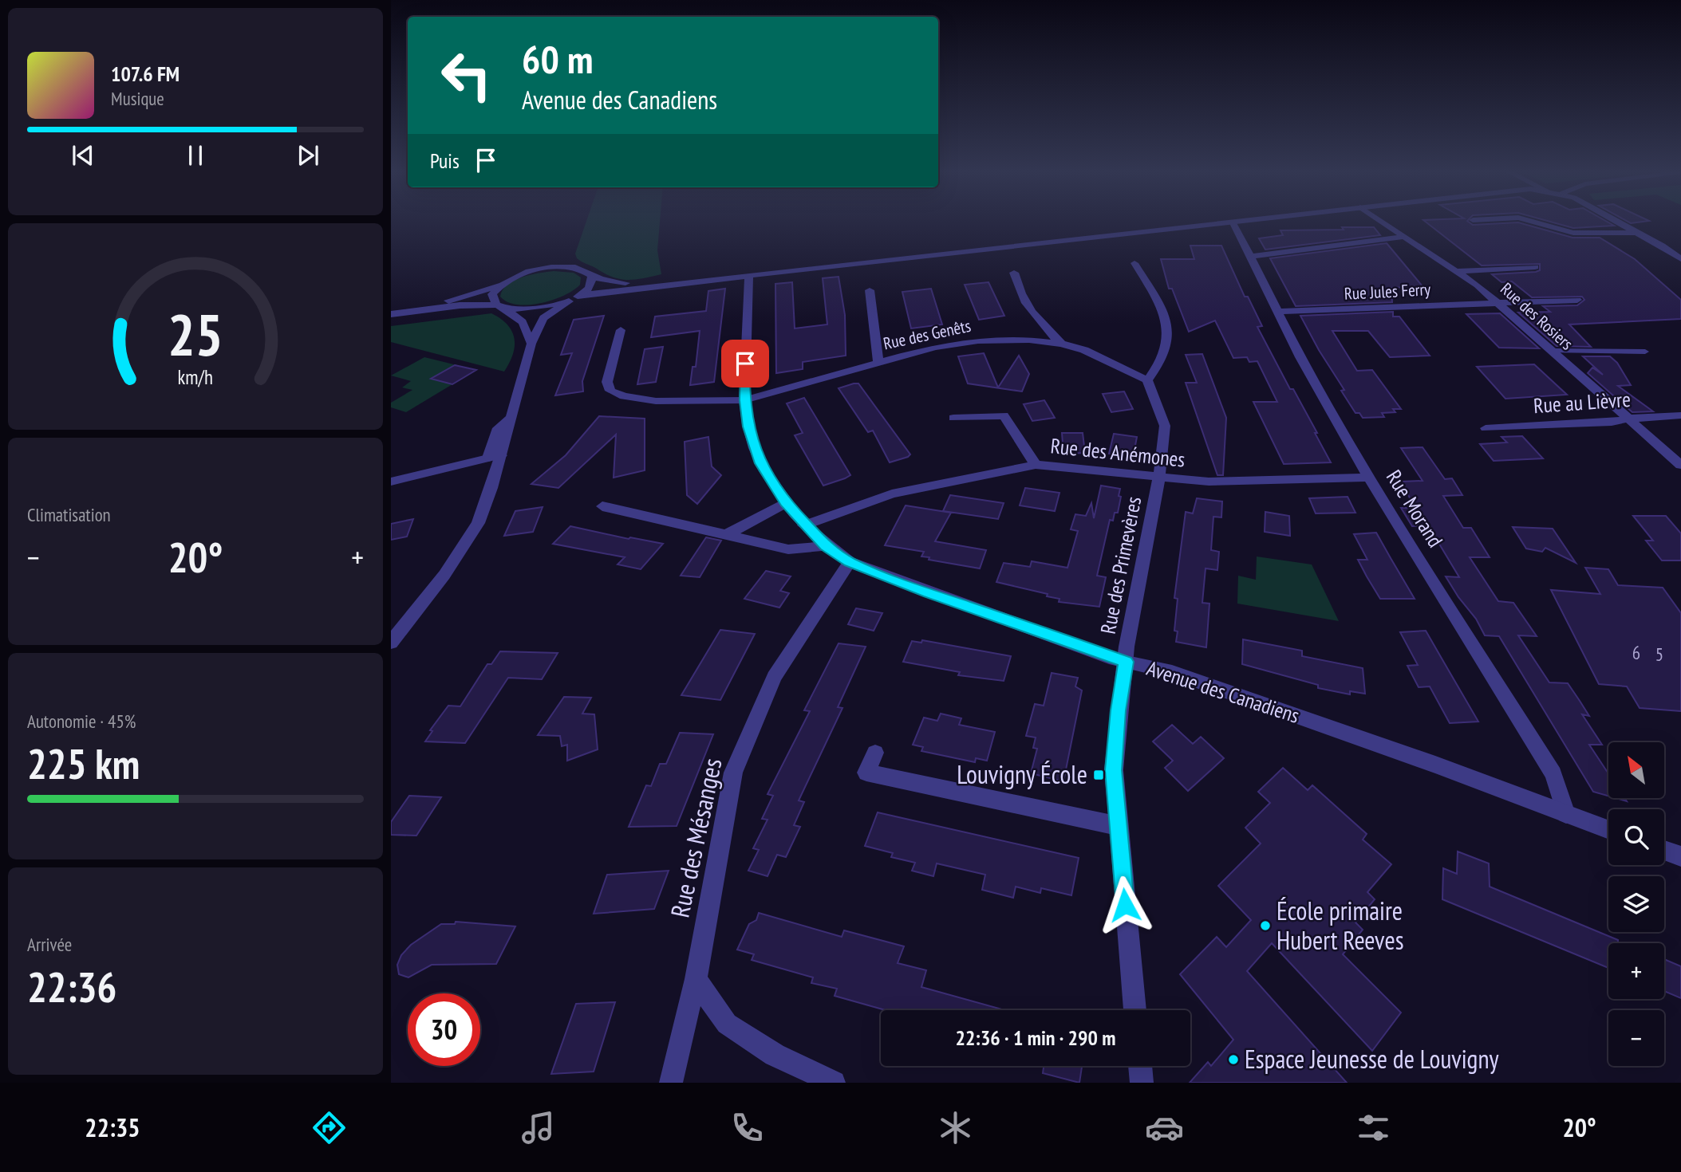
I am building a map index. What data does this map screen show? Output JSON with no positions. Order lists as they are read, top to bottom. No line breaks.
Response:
{"streets":{"street":["Rue Jules Ferry","Rue des Rosiers","Rue des Genêts","Rue au Lièvre","Rue des Anémones","Rue Morand","Rue des Primevères","Avenue des Canadiens","Rue des Mésanges"]},"crossings":[["Rue Jules Ferry","Rue des Rosiers"],["Rue Jules Ferry","Rue Morand"],["Rue des Rosiers","Rue au Lièvre"],["Rue des Genêts","Rue des Primevères"],["Rue des Genêts","Avenue des Canadiens"],["Rue des Anémones","Rue Morand"],["Rue des Anémones","Rue des Primevères"],["Rue des Anémones","Avenue des Canadiens"],["Rue Morand","Avenue des Canadiens"],["Rue des Primevères","Avenue des Canadiens"],["Avenue des Canadiens","Rue des Mésanges"]],"places":{"transit":["Louvigny École"],"other":["École primaire Hubert Reeves","Espace Jeunesse de Louvigny"]},"house_numbers":["6","5"],"north":"top left","page":{"turn":["60 m","Avenue des Canadiens"],"song":["107.6 FM","Musique"],"then":"Puis","tile":["Climatisation",["Autonomie · 45%","225 km"],["Arrivée","22:36"]],"heat":["−","20°","+"],"map_buttons":["+","−"],"limit":"30","trip":"22:36 · 1 min · 290 m","tabs":["22:35","20°"],"gauge":["25","km/h"]}}
